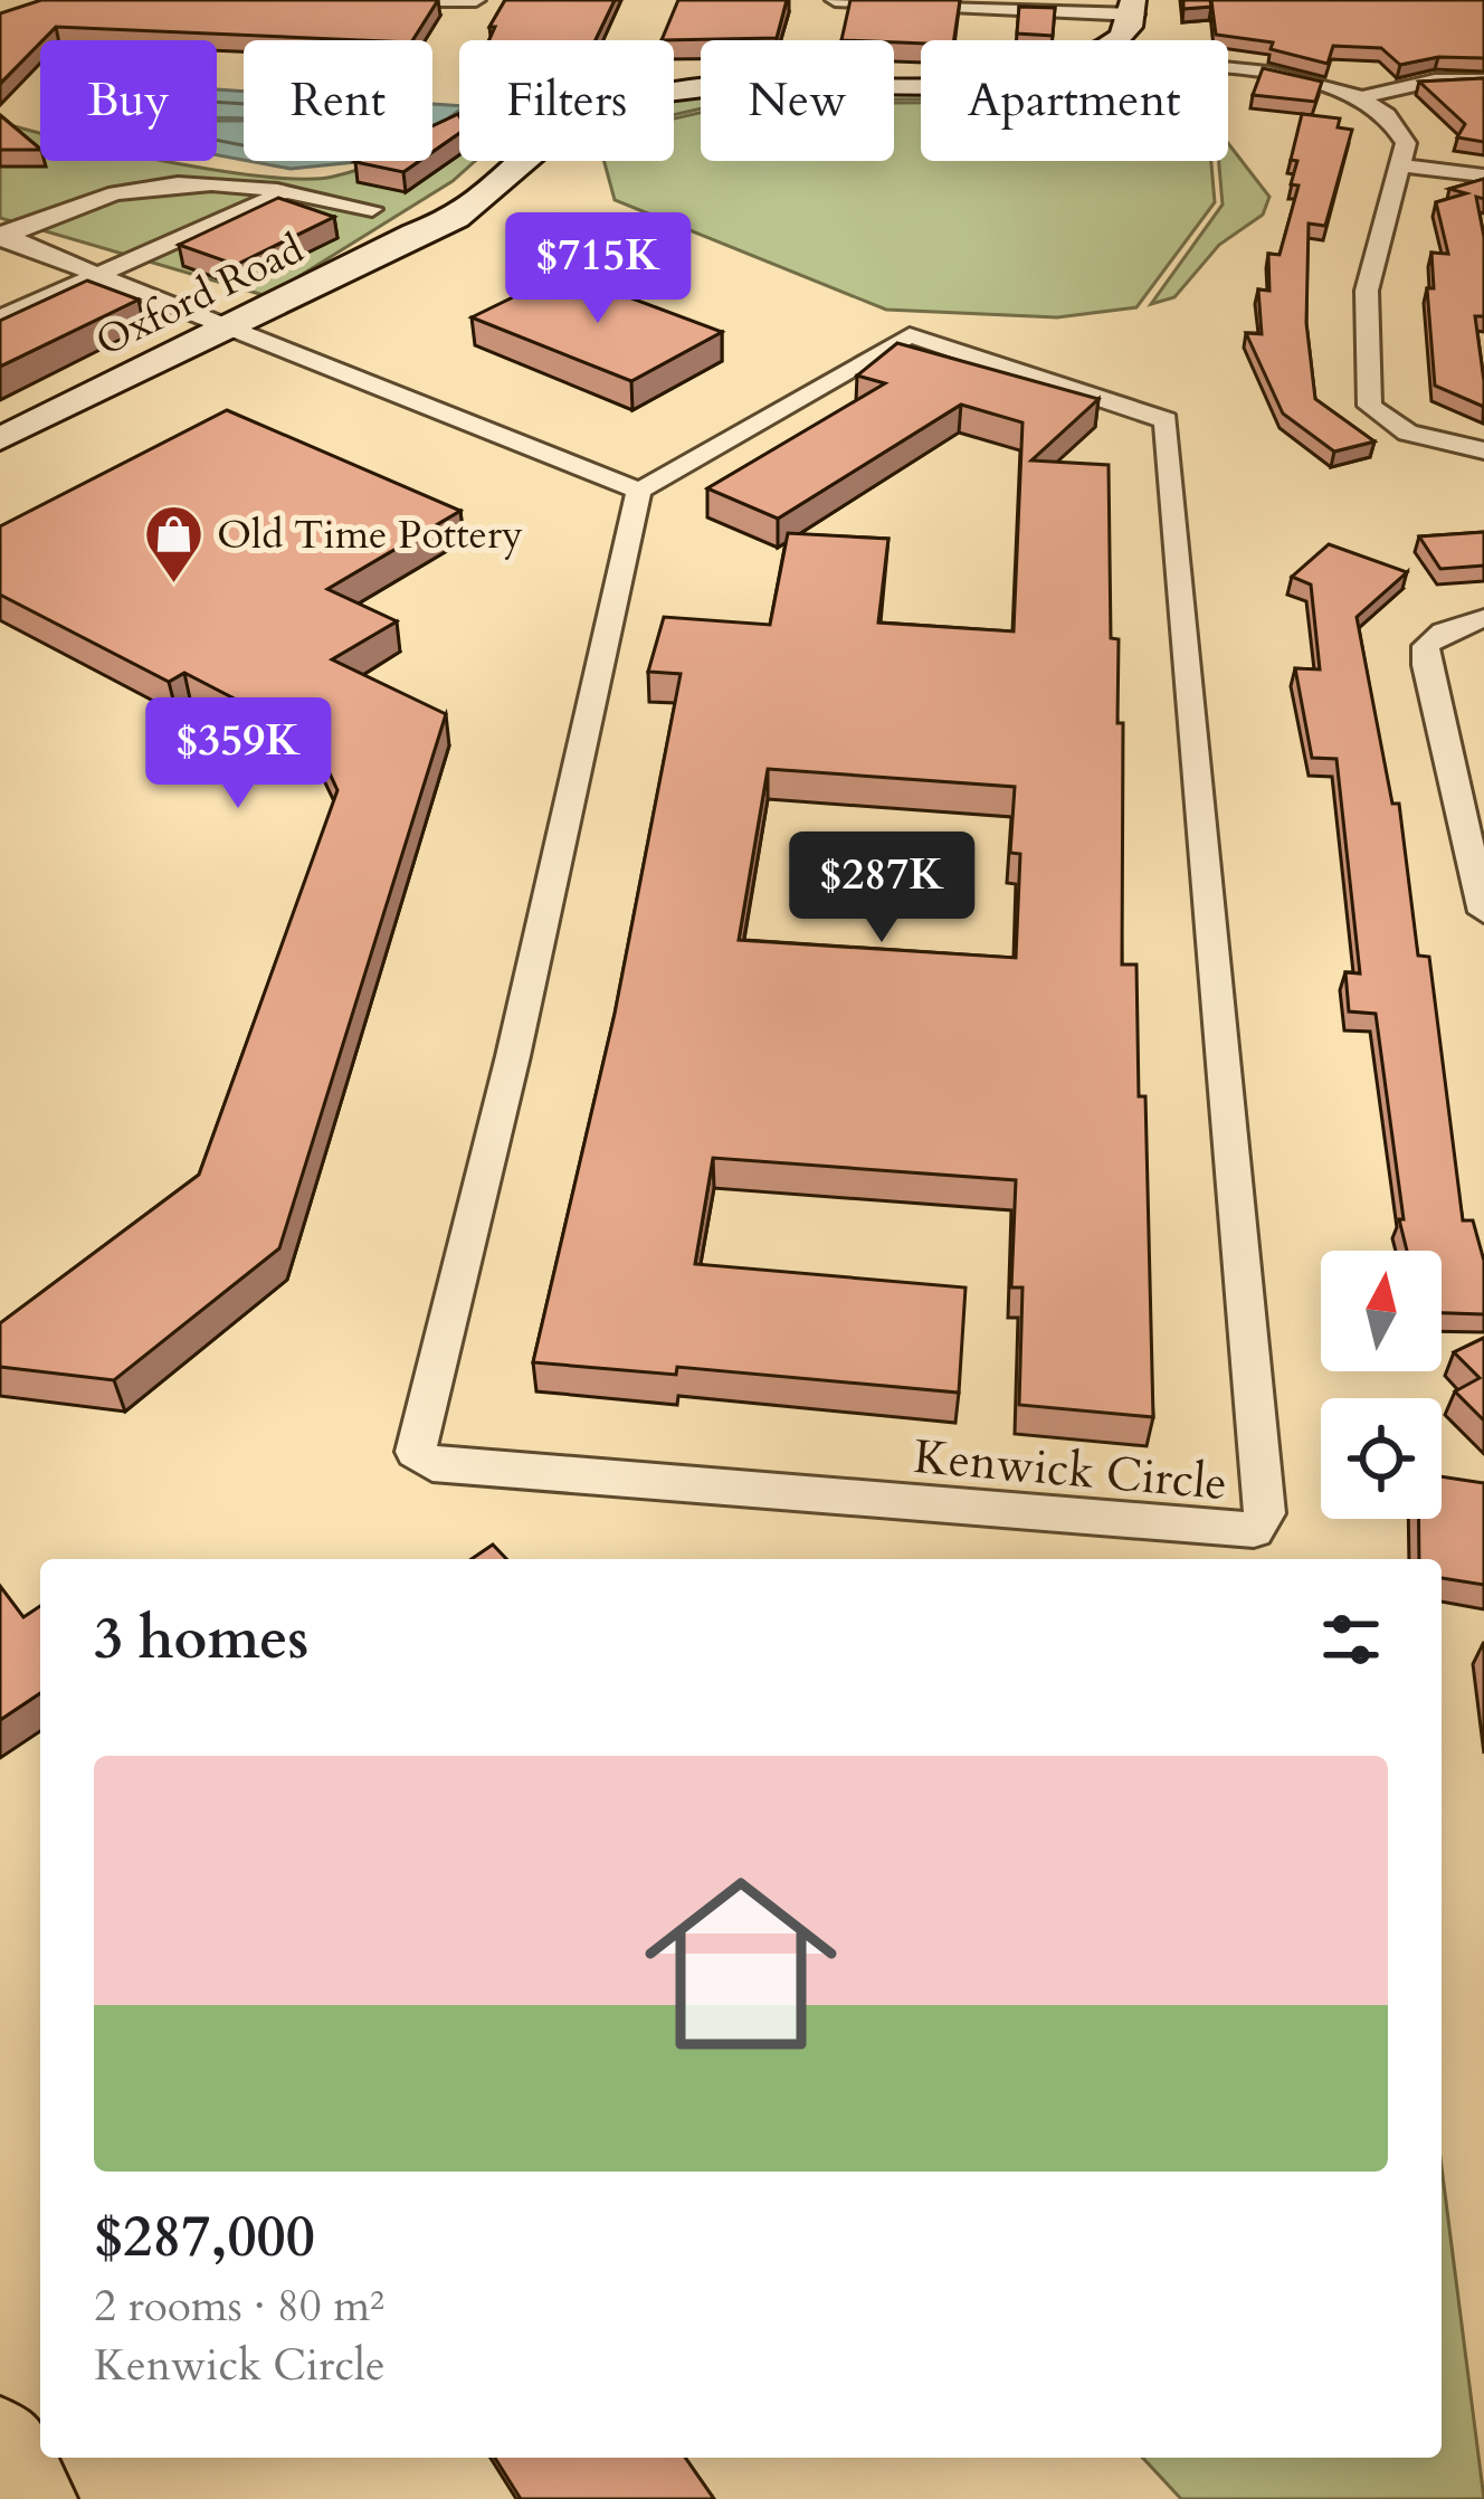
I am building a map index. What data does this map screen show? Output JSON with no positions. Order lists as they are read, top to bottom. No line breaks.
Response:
{"streets":{"street":["Oxford Road","Kenwick Circle"]},"places":{"shop":["Old Time Pottery"]},"north":"top","page":{"chip":["Buy","Rent","Filters","New","Apartment"],"price":["$715K","$359K","$287K"],"heading":"3 homes","list":[{"name":"$287,000","note":"2 rooms · 80 m² · Kenwick Circle"}]}}
